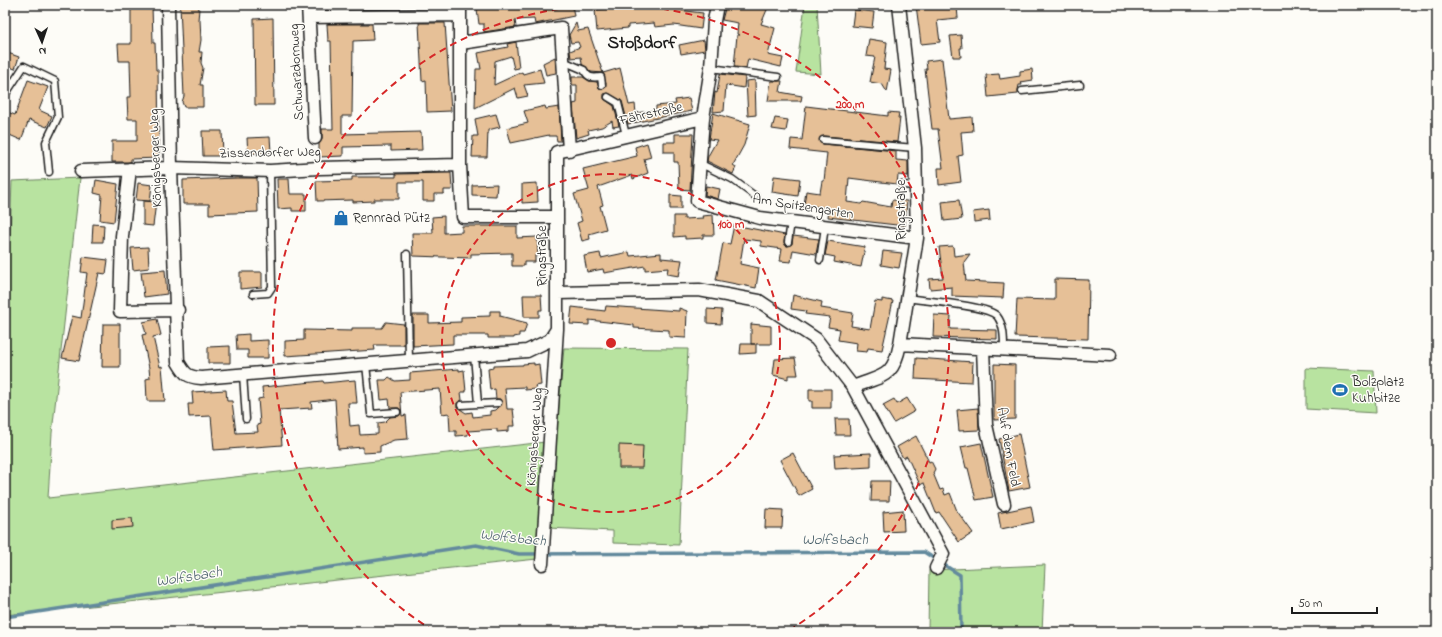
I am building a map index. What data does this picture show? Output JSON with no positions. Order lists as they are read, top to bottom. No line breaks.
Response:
{"streets":{"street":["Schwarzdornweg","Fährstraße","Zissendorfer Weg","Königsberger Weg","Am Spitzengarten","Ringstraße","Auf dem Feld"]},"crossings":[["Fährstraße","Am Spitzengarten"],["Fährstraße","Ringstraße"],["Zissendorfer Weg","Königsberger Weg"],["Zissendorfer Weg","Ringstraße"],["Königsberger Weg","Ringstraße"],["Am Spitzengarten","Ringstraße"]],"districts":["Stoßdorf"],"water":["Wolfsbach"],"places":{"shop":["Rennrad Pütz"],"sports":["Bolzplatz Kuhbitze"]},"scale_bar":"50 m","north":"bottom","rings":["200 m","100 m"]}
